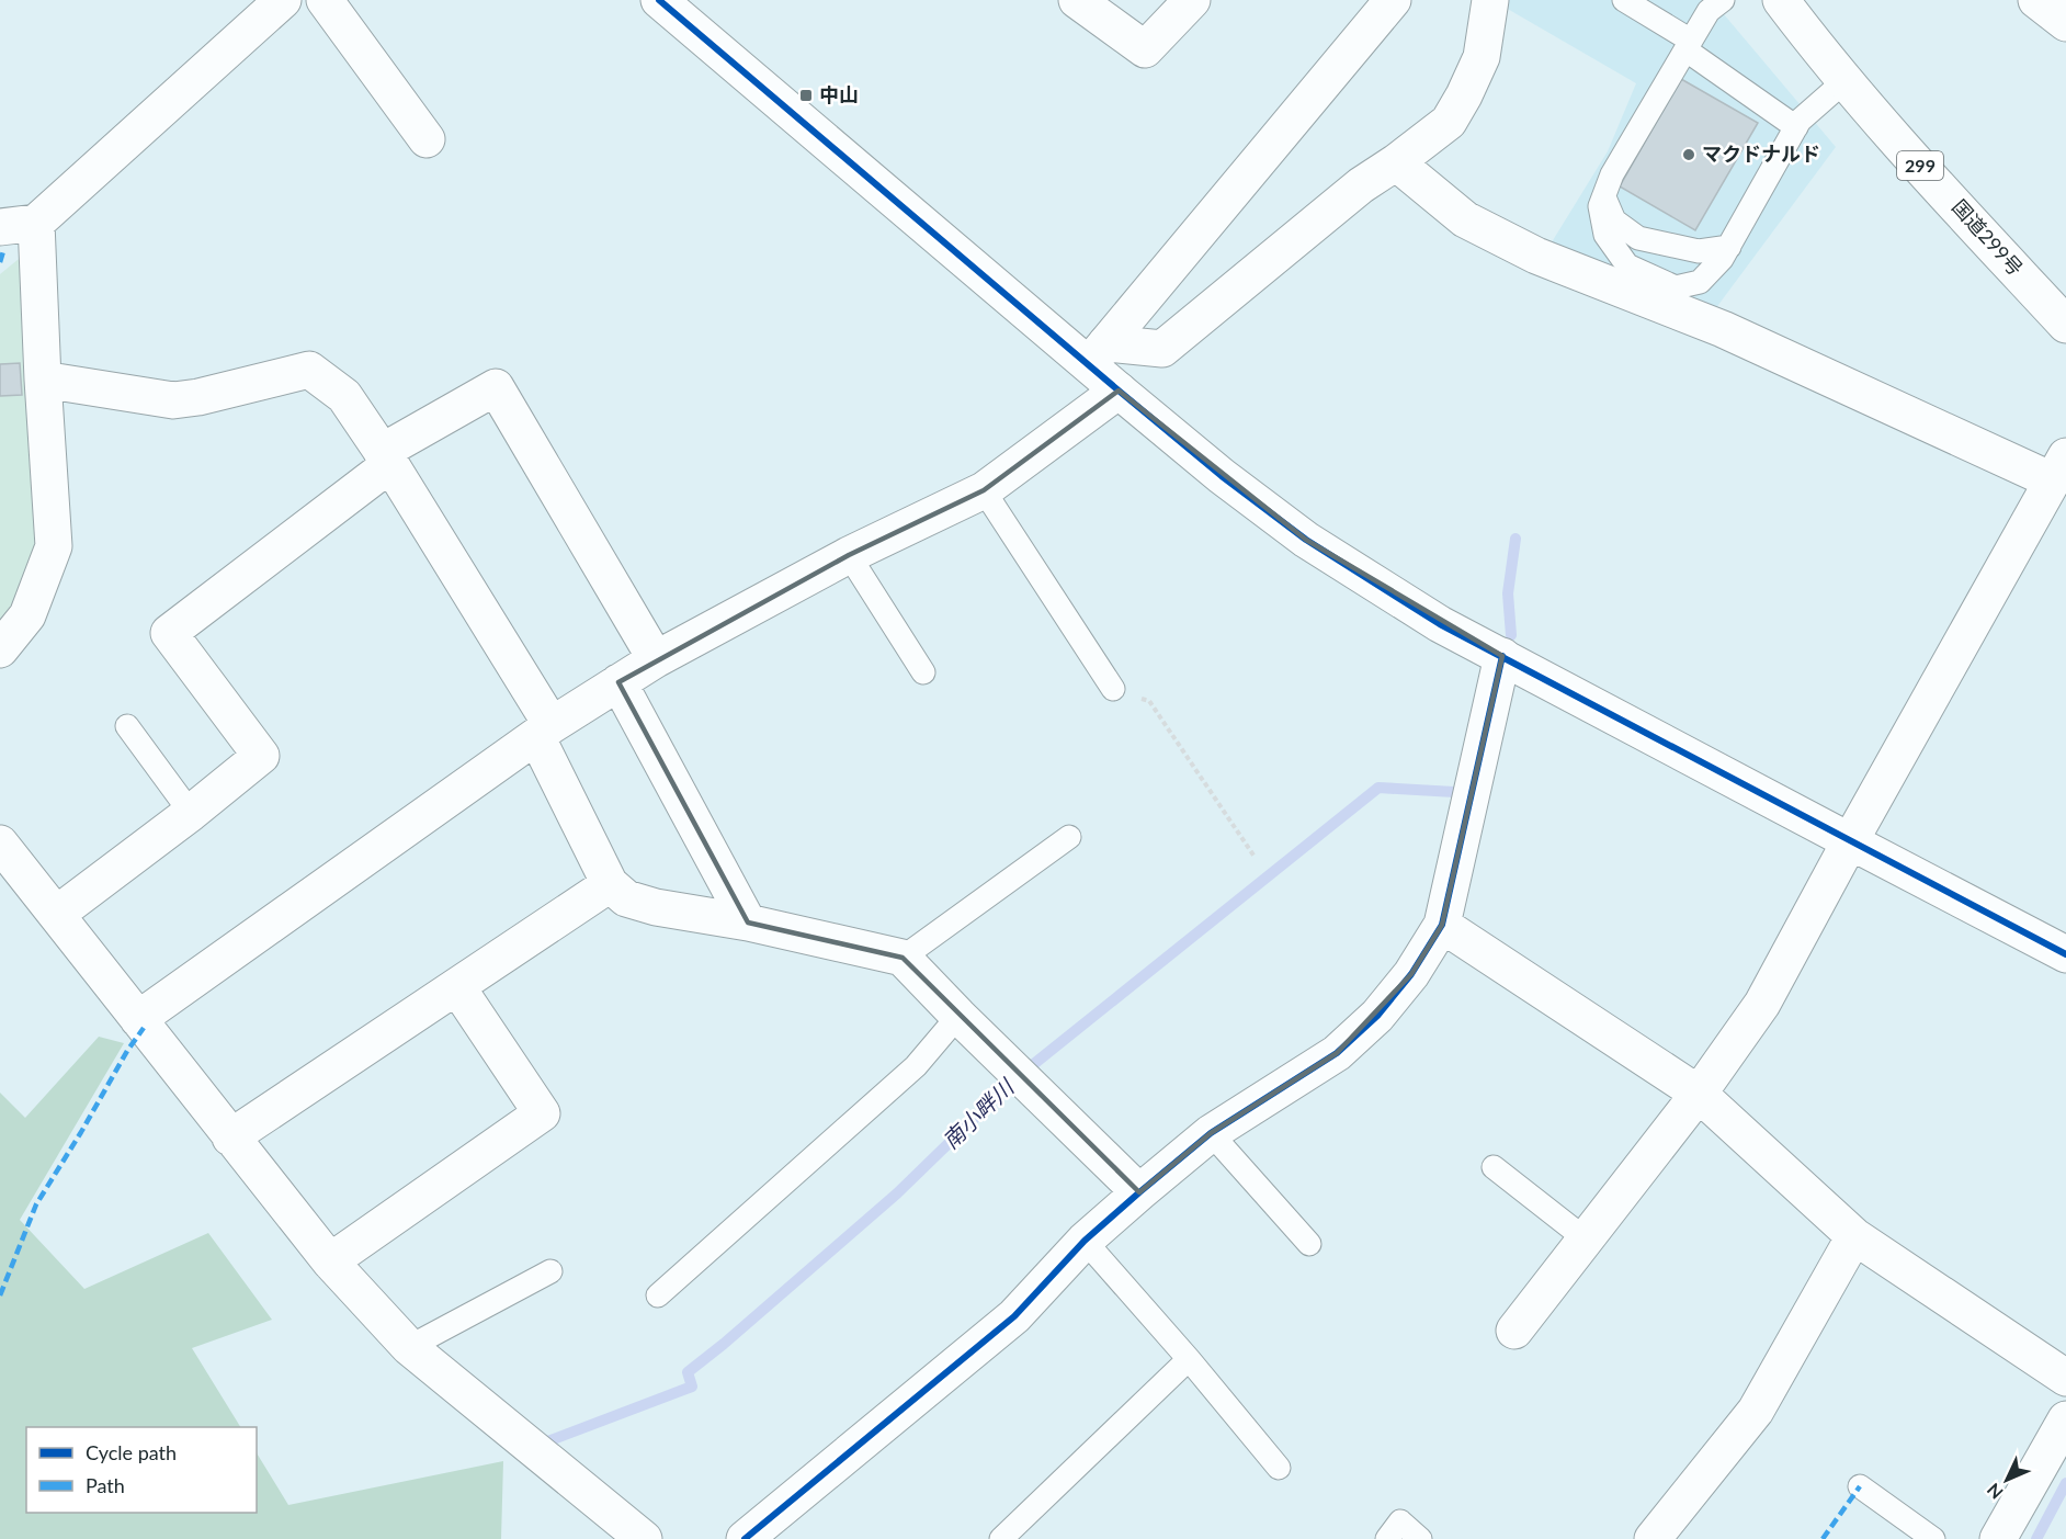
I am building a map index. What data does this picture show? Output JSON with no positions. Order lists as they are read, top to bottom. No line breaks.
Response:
{"streets":{"main road":["299","国道299号"]},"water":["南小畔川"],"places":{"transit":["中山"],"other":["マクドナルド"]},"legend":["Cycle path","Path"],"north":"bottom left"}
